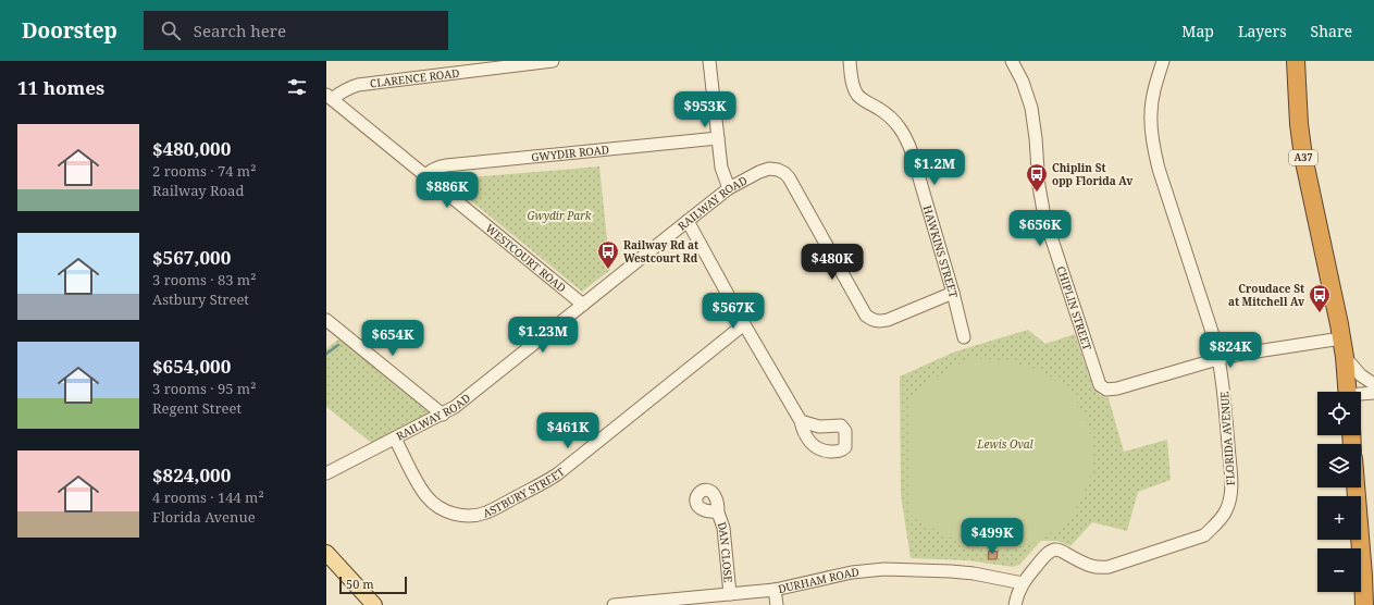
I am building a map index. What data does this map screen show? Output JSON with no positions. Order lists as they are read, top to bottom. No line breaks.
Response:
{"streets":{"highway":["A37"],"street":["CLARENCE ROAD","GWYDIR ROAD","RAILWAY ROAD","HAWKINS STREET","WESTCOURT ROAD","CHIPLIN STREET","FLORIDA AVENUE","ASTBURY STREET","DAN CLOSE","DURHAM ROAD"]},"crossings":[["CLARENCE ROAD","WESTCOURT ROAD"],["GWYDIR ROAD","WESTCOURT ROAD"],["RAILWAY ROAD","HAWKINS STREET"],["RAILWAY ROAD","WESTCOURT ROAD"],["RAILWAY ROAD","ASTBURY STREET"],["CHIPLIN STREET","FLORIDA AVENUE"],["FLORIDA AVENUE","DURHAM ROAD"],["DAN CLOSE","DURHAM ROAD"]],"parks":["Gwydir Park","Lewis Oval"],"places":{"bus stop":["Chiplin St opp Florida Av","Railway Rd at Westcourt Rd","Croudace St at Mitchell Av"]},"scale_bar":"50 m","page":{"header":"Doorstep","search":"Search here","nav":["Map","Layers","Share"],"heading":"11 homes","price":["$953K","$1.2M","$886K","$656K","$480K","$567K","$1.23M","$654K","$824K","$461K","$499K"],"list":[{"name":"$480,000","note":"2 rooms · 74 m² · Railway Road"},{"name":"$567,000","note":"3 rooms · 83 m² · Astbury Street"},{"name":"$654,000","note":"3 rooms · 95 m² · Regent Street"},{"name":"$824,000","note":"4 rooms · 144 m² · Florida Avenue"}],"map_buttons":["+","−"],"scale":"50 m"}}
